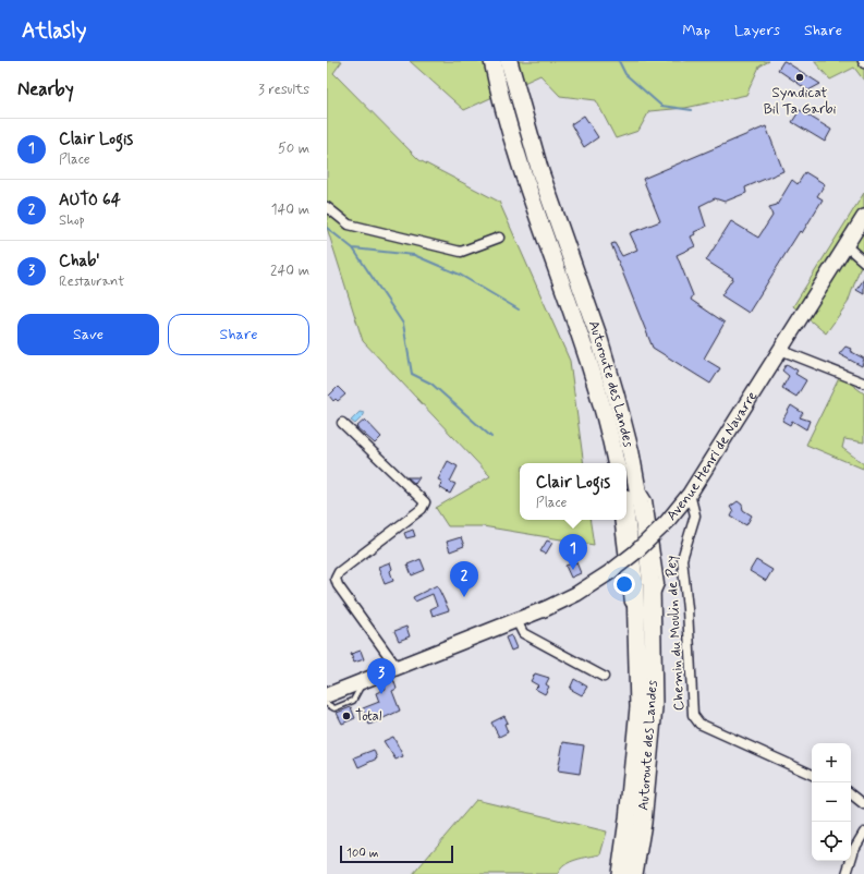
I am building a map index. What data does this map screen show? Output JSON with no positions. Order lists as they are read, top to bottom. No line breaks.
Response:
{"streets":{"highway":["Autoroute des Landes"],"main road":["Avenue Henri de Navarre"],"street":["Chemin du Moulin de Pey"]},"crossings":[["Avenue Henri de Navarre","Chemin du Moulin de Pey"]],"places":["Syndicat Bil Ta Garbi","Total"],"scale_bar":"100 m","page":{"header":"Atlasly","nav":["Map","Layers","Share"],"heading":["Nearby","3 results"],"list":[{"mark":"1","name":"Clair Logis","note":"Place","value":"50 m"},{"mark":"2","name":"AUTO 64","note":"Shop","value":"140 m"},{"mark":"3","name":"Chab'","note":"Restaurant","value":"240 m"}],"buttons":["Save","Share"],"popup":["Clair Logis","Place"],"pins":["1","2","3"],"map_buttons":["+","−"],"scale":"100 m"}}
